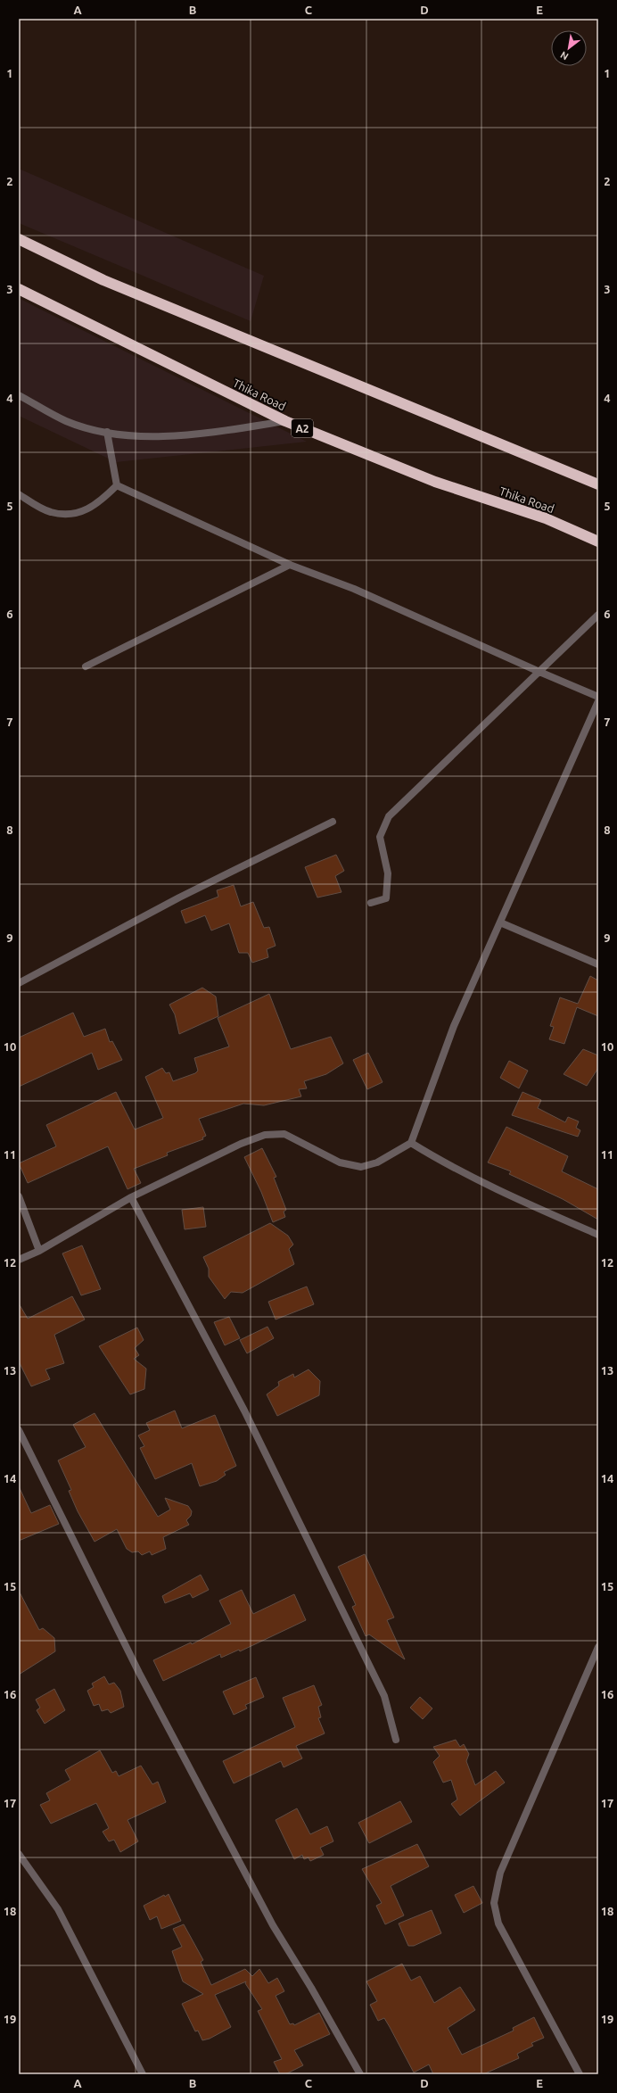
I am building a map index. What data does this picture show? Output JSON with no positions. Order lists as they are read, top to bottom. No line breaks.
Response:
{"streets":{"highway":["Thika Road","A2"]},"north":"bottom left","grid":{"columns":["A","B","C","D","E"],"rows":["1","2","3","4","5","6","7","8","9","10","11","12","13","14","15","16","17","18","19"]}}
